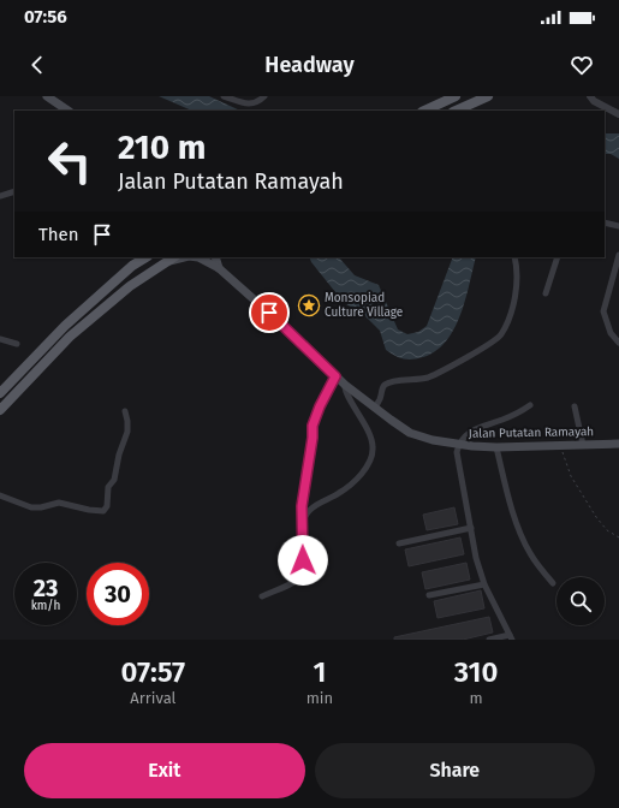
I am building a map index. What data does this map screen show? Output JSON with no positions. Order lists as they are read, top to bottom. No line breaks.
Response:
{"streets":{"main road":["Jalan Putatan Ramayah"]},"places":{"place":["Monsopiad Culture Village"]},"page":{"status":"07:56","header":"Headway","turn":["210 m","Jalan Putatan Ramayah"],"then":"Then","speed":"23 km/h","limit":"30","eta":["07:57","Arrival","1","min","310","m"],"buttons":["Exit","Share"]}}
